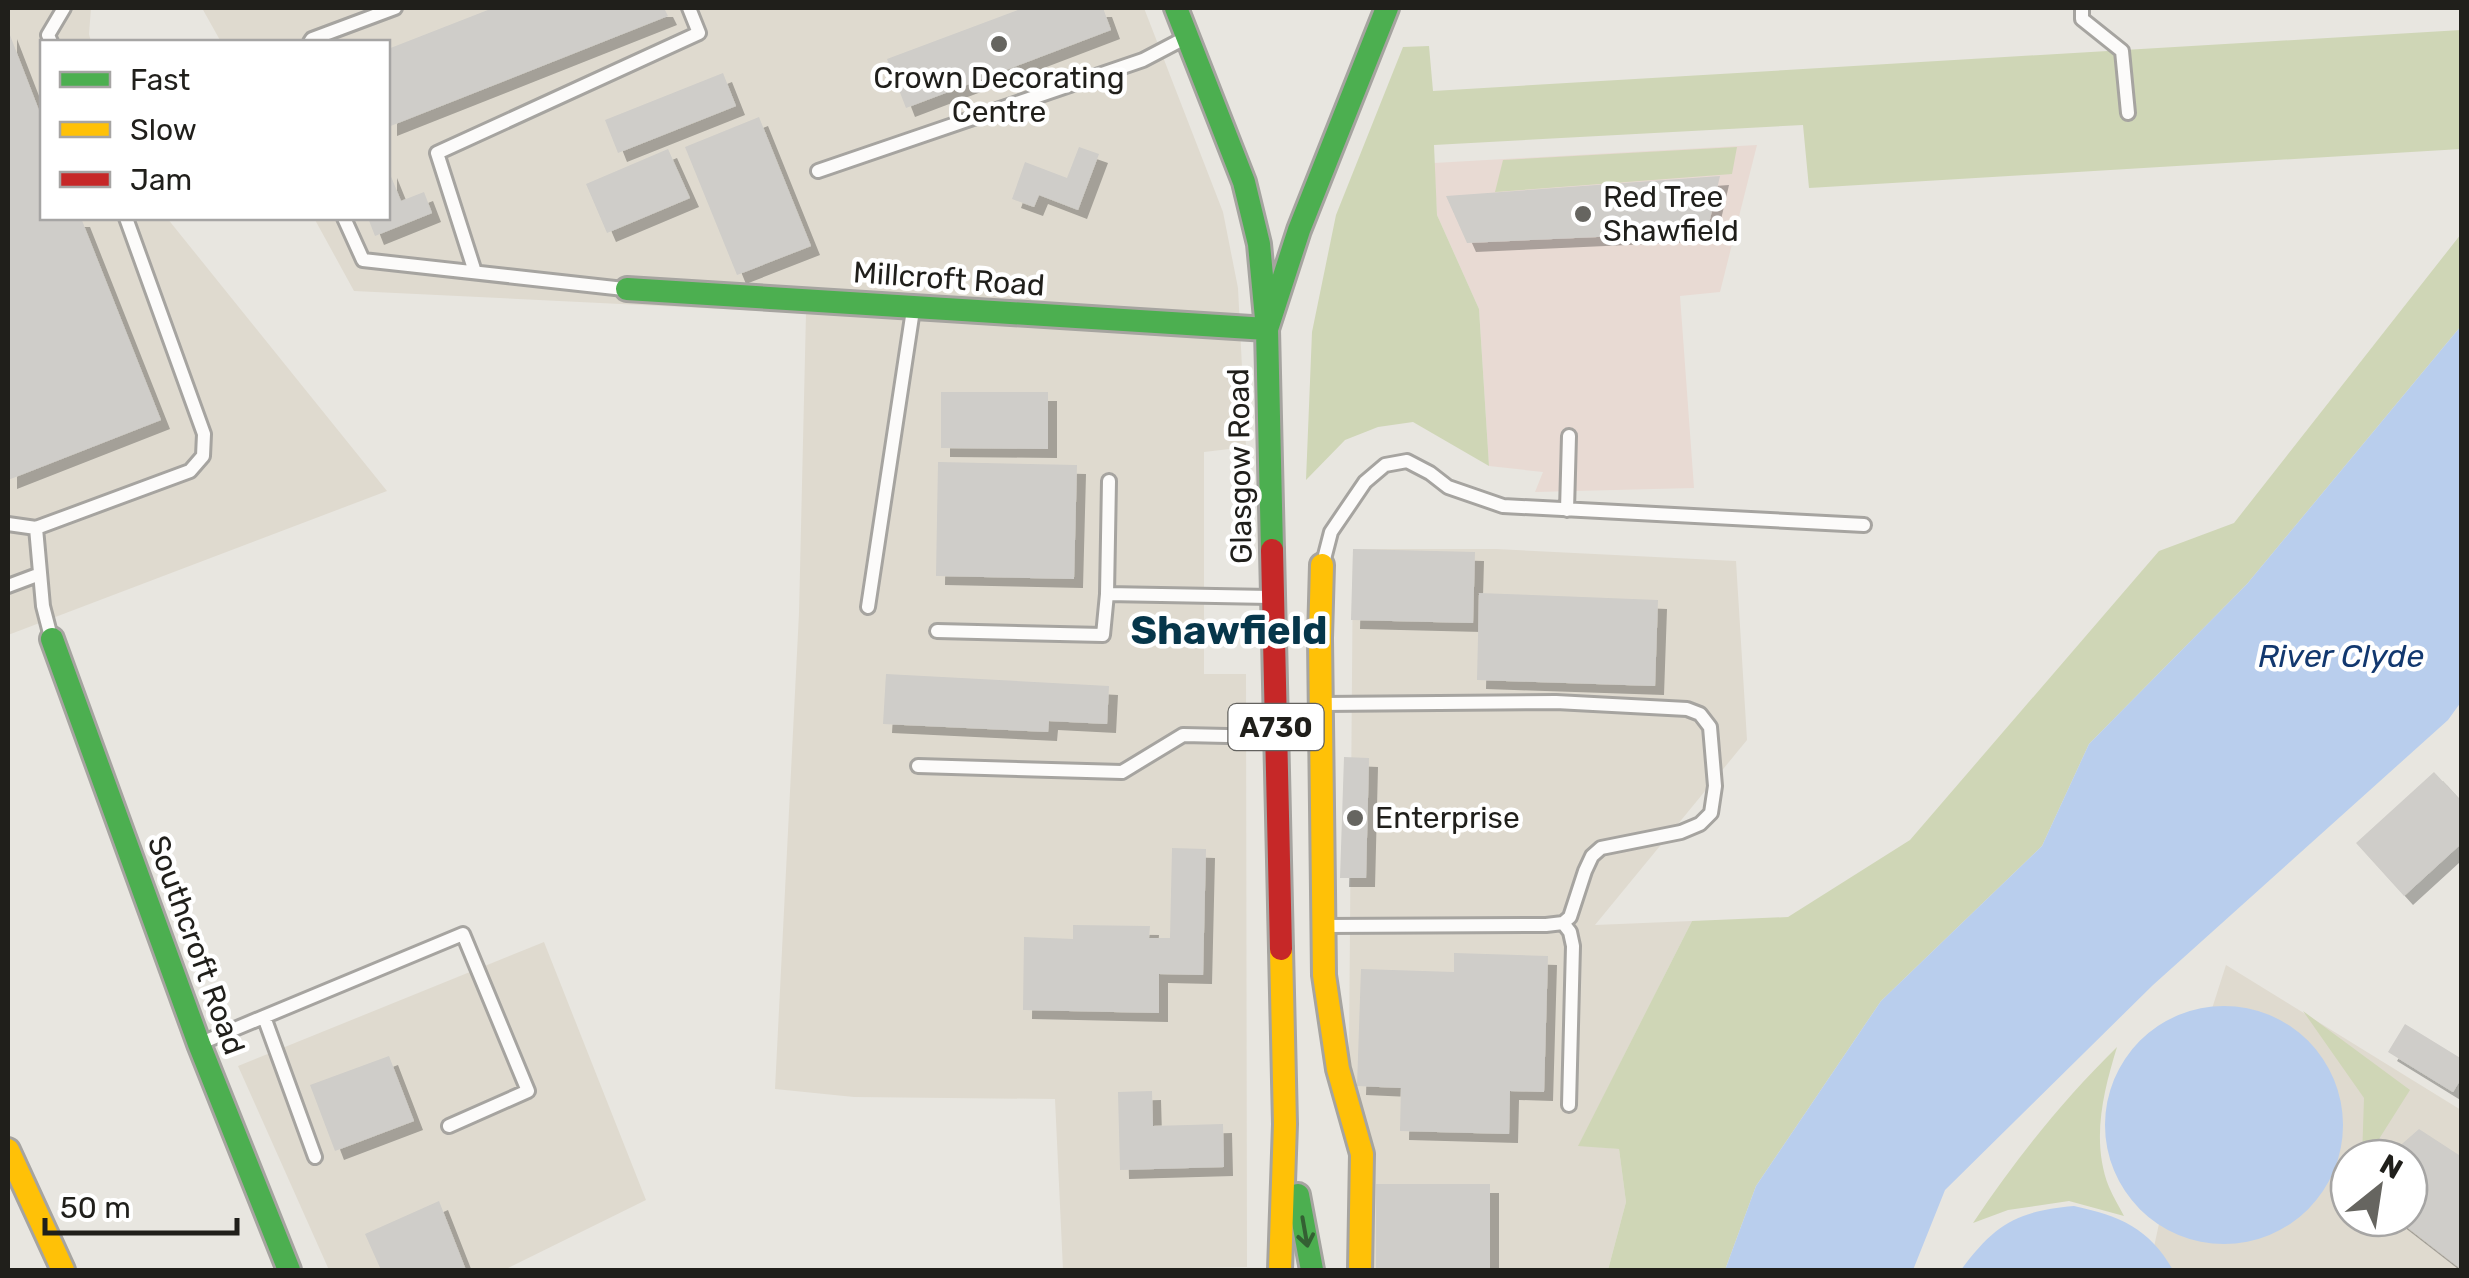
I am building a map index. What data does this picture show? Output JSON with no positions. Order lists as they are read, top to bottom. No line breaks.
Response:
{"streets":{"main road":["Millcroft Road","Glasgow Road","A730","Southcroft Road"]},"crossings":[["Millcroft Road","Glasgow Road"],["Millcroft Road","A730"],["Glasgow Road","A730"]],"districts":["Shawfield"],"water":["River Clyde"],"places":["Crown Decorating Centre","Red Tree Shawfield","Enterprise"],"legend":["Fast","Slow","Jam"],"scale_bar":"50 m","north":"top right"}
